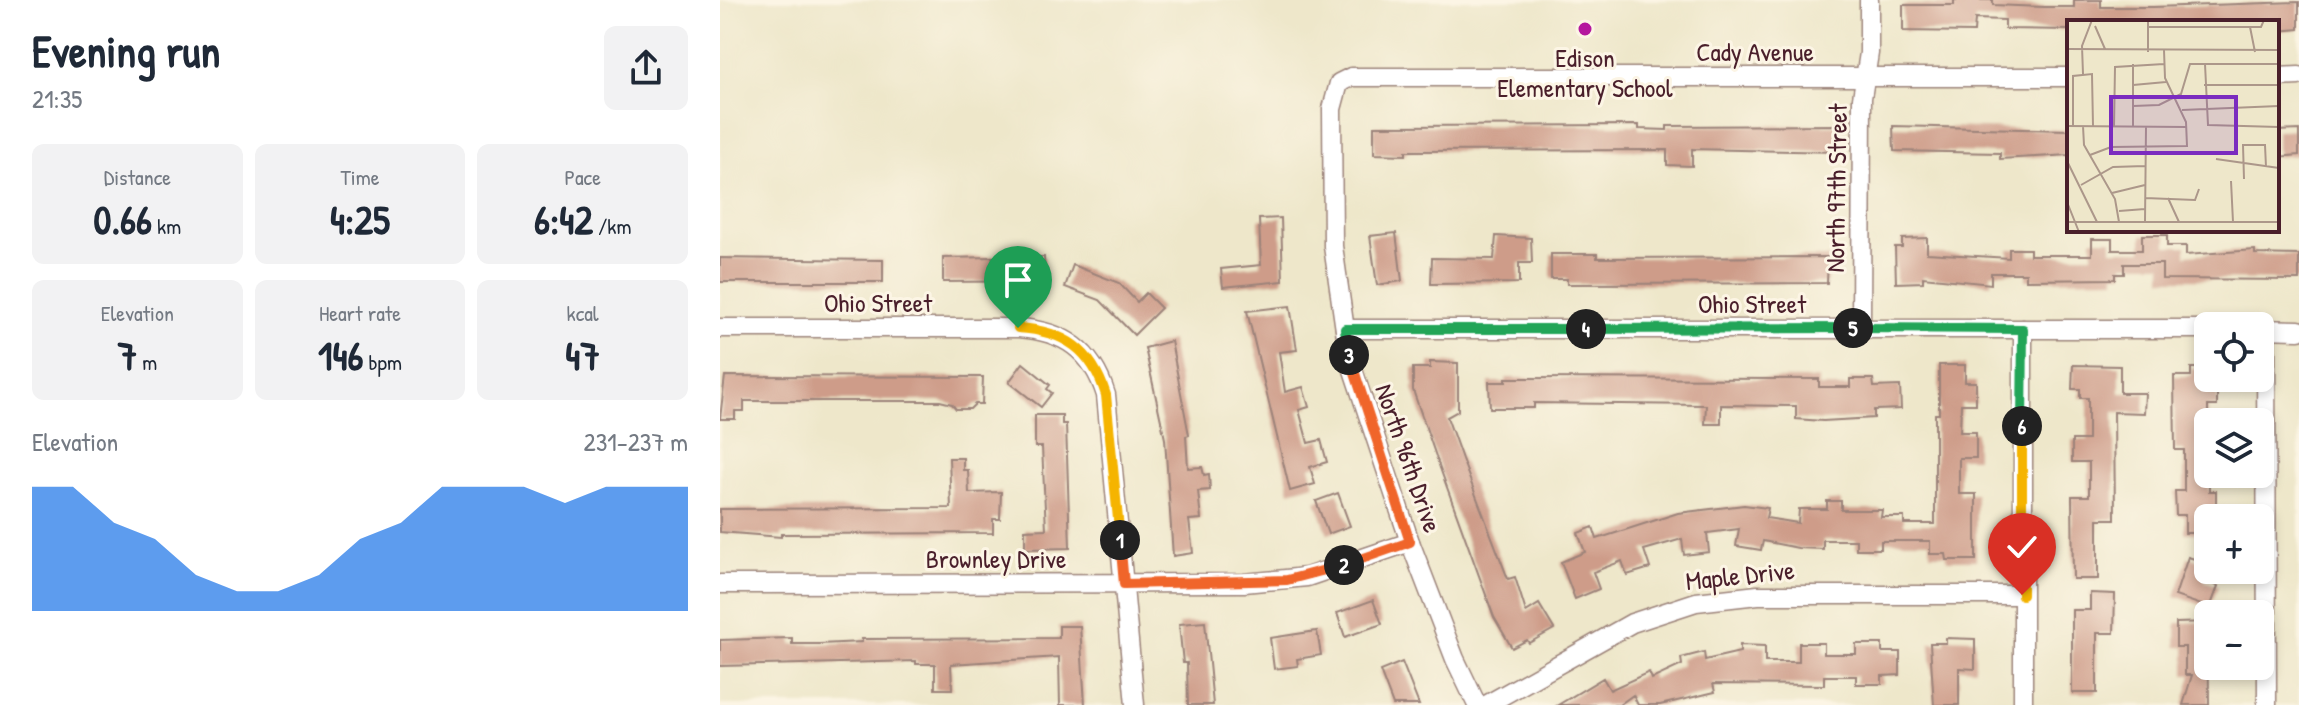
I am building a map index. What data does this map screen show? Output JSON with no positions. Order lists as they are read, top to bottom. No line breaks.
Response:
{"streets":{"street":["Cady Avenue","North 97th Street","Ohio Street","North 96th Drive","Brownley Drive","Maple Drive"]},"crossings":[["Cady Avenue","North 97th Street"],["Cady Avenue","North 96th Drive"],["North 97th Street","Ohio Street"],["Ohio Street","North 96th Drive"],["Ohio Street","Brownley Drive"],["North 96th Drive","Brownley Drive"]],"places":["Edison Elementary School"],"page":{"heading":["Evening run","21:35"],"stats":[["Distance","0.66 km"],["Time","4:25"],["Pace","6:42 /km"],["Elevation","7 m"],["Heart rate","146 bpm"],["kcal","47"]],"pins":["5","4","3","6","1","2"],"map_buttons":["+","−"],"chart":["Elevation","231–237 m"]}}
